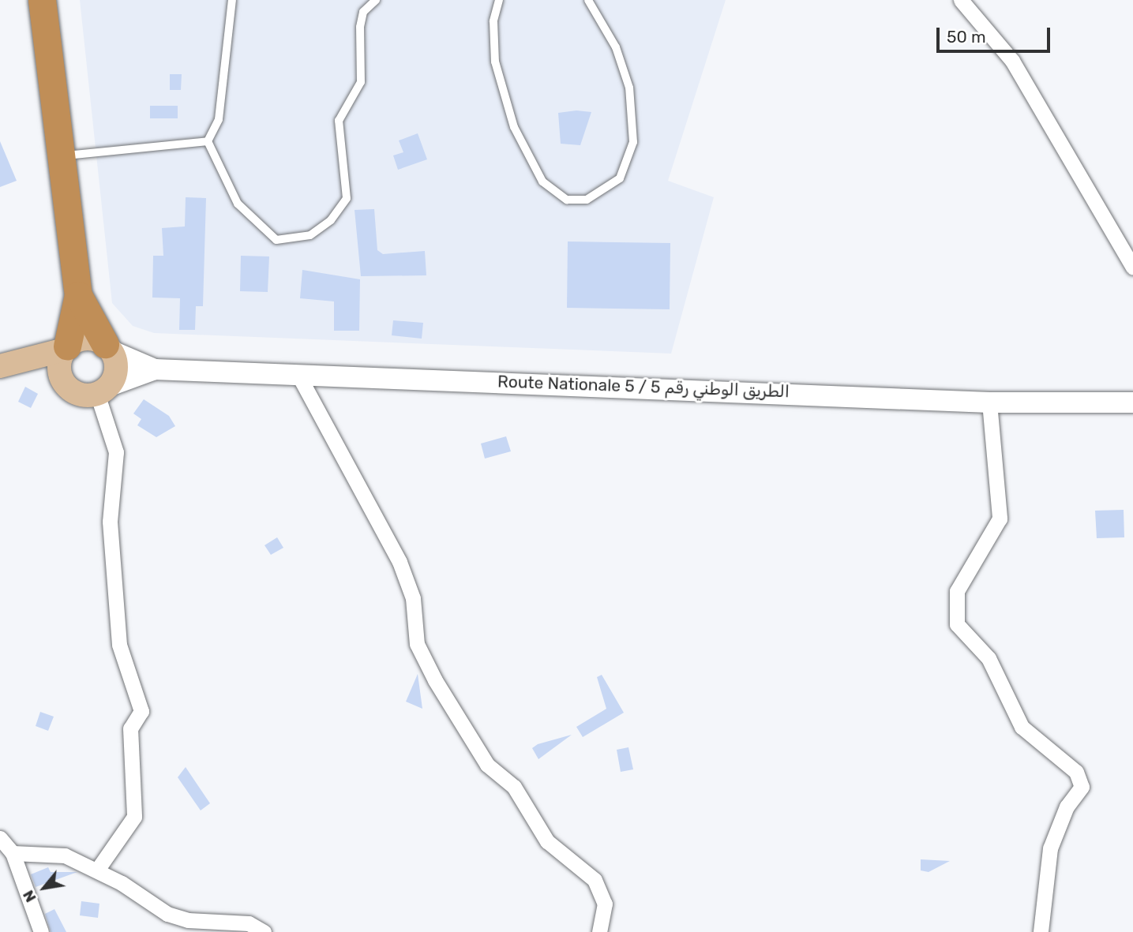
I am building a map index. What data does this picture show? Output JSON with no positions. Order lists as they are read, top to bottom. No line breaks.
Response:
{"streets":{"main road":["Route Nationale 5 / الطريق الوطني رقم 5"]},"scale_bar":"50 m","north":"bottom left"}
